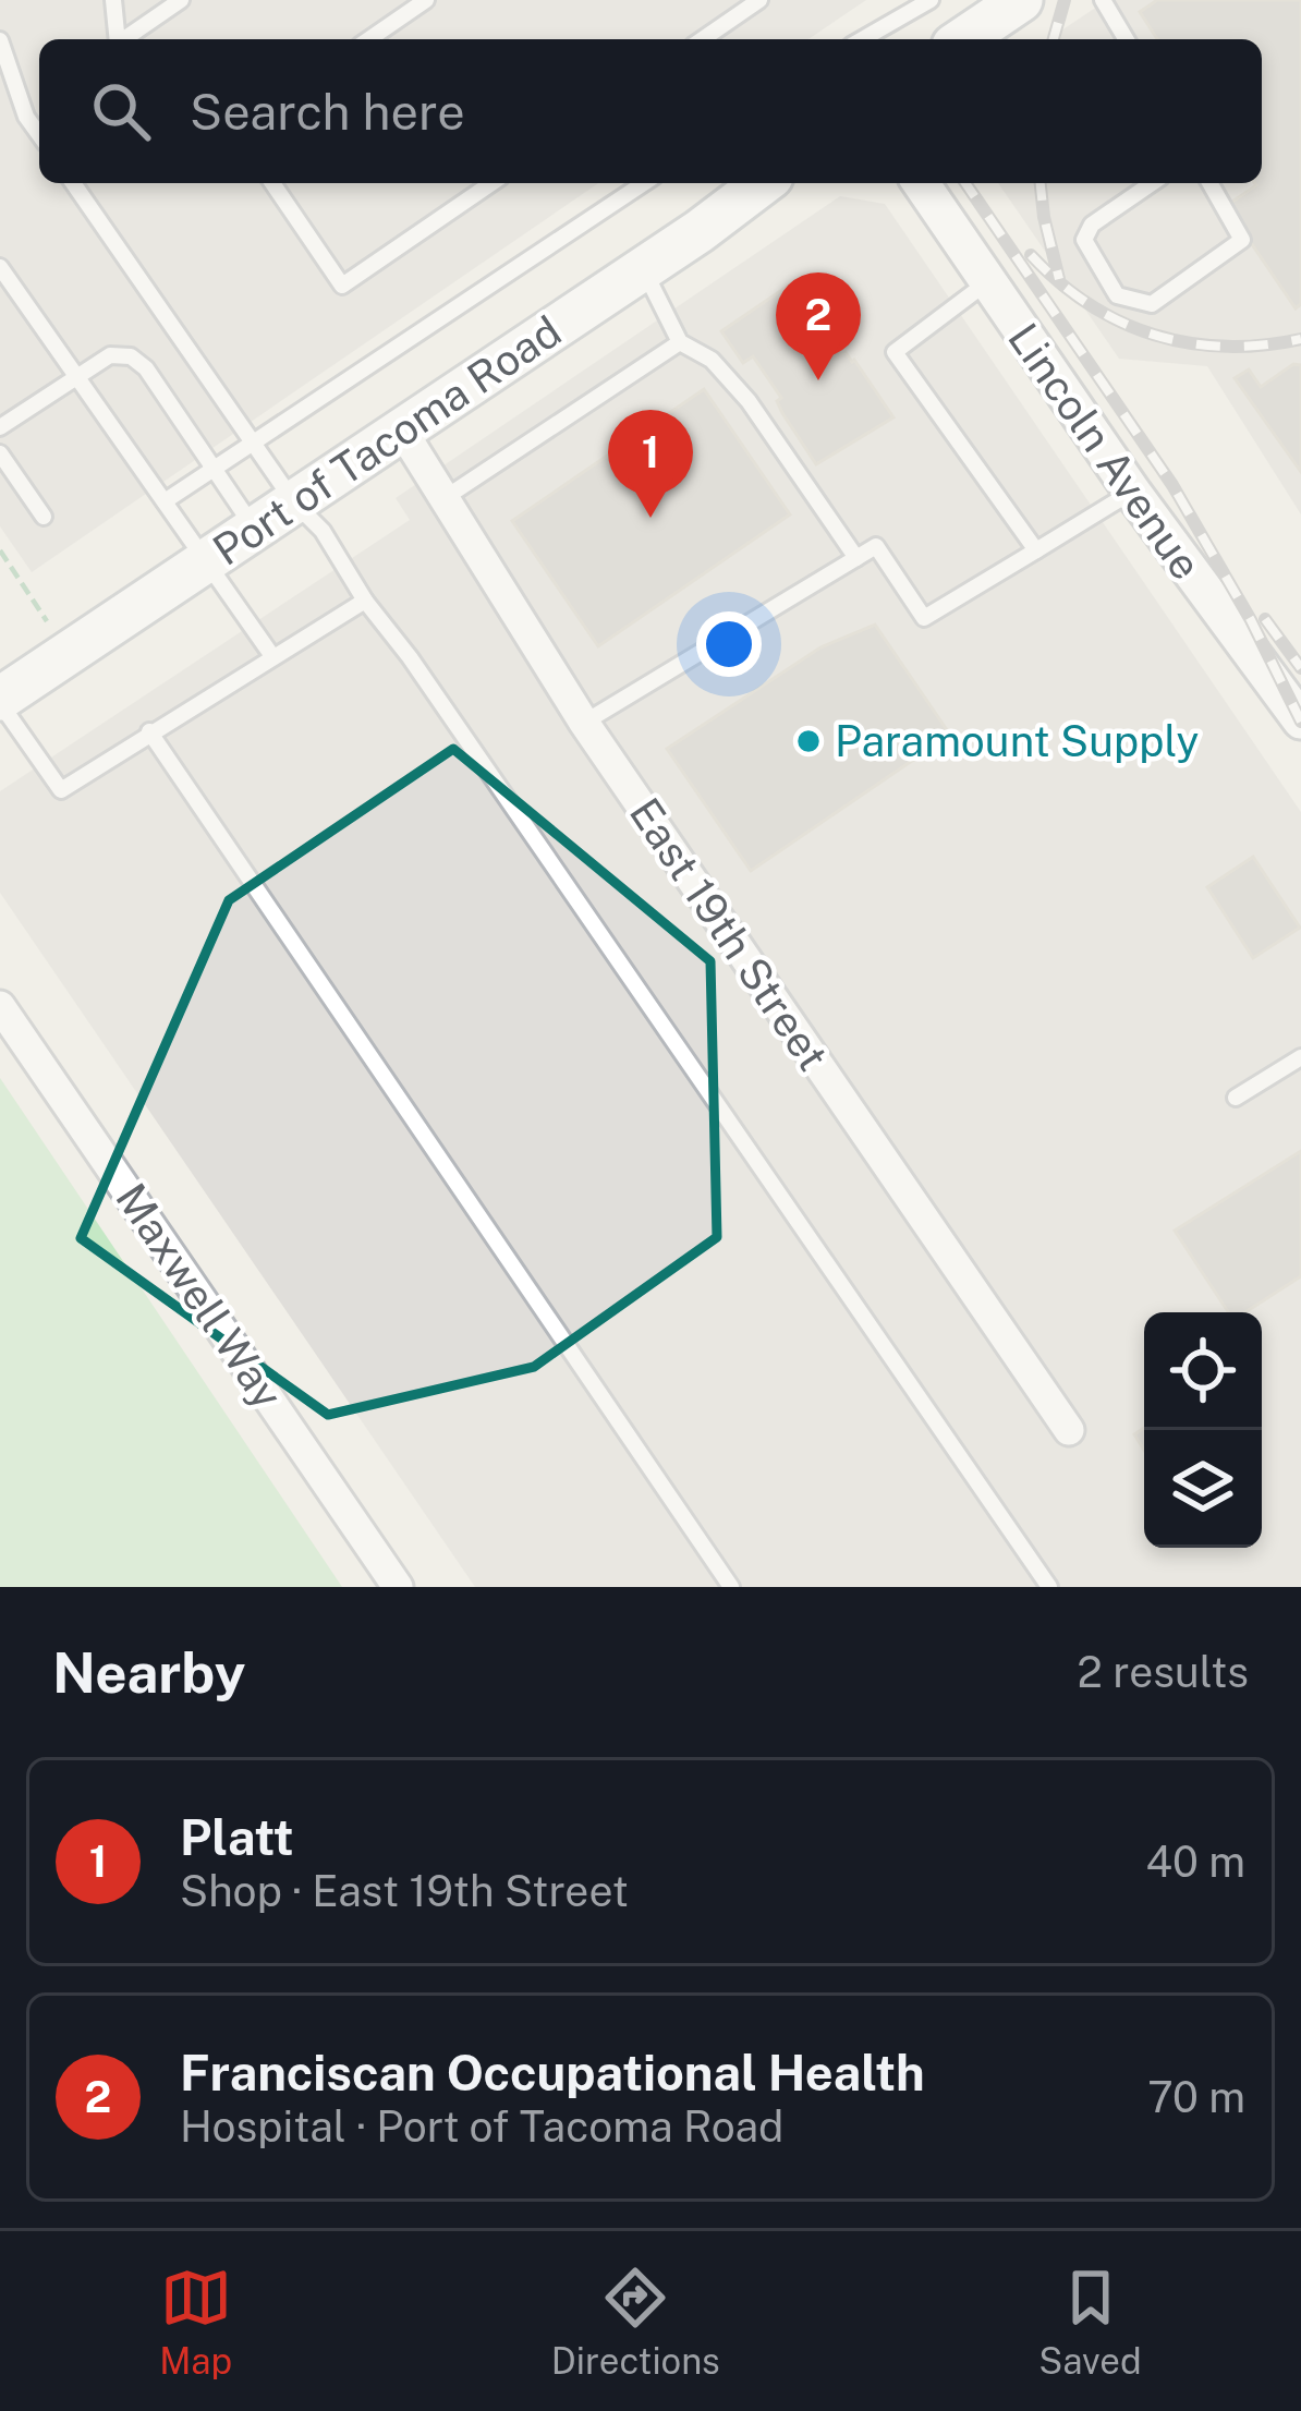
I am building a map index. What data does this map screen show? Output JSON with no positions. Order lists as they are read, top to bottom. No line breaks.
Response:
{"streets":{"main road":["Port of Tacoma Road"],"street":["Lincoln Avenue","East 19th Street","Maxwell Way"]},"crossings":[["Port of Tacoma Road","East 19th Street"]],"places":["Paramount Supply"],"page":{"search":"Search here","pins":["2","1"],"heading":["Nearby","2 results"],"list":[{"mark":"1","name":"Platt","note":"Shop · East 19th Street","value":"40 m"},{"mark":"2","name":"Franciscan Occupational Health","note":"Hospital · Port of Tacoma Road","value":"70 m"}],"nav":["Map","Directions","Saved"]}}
